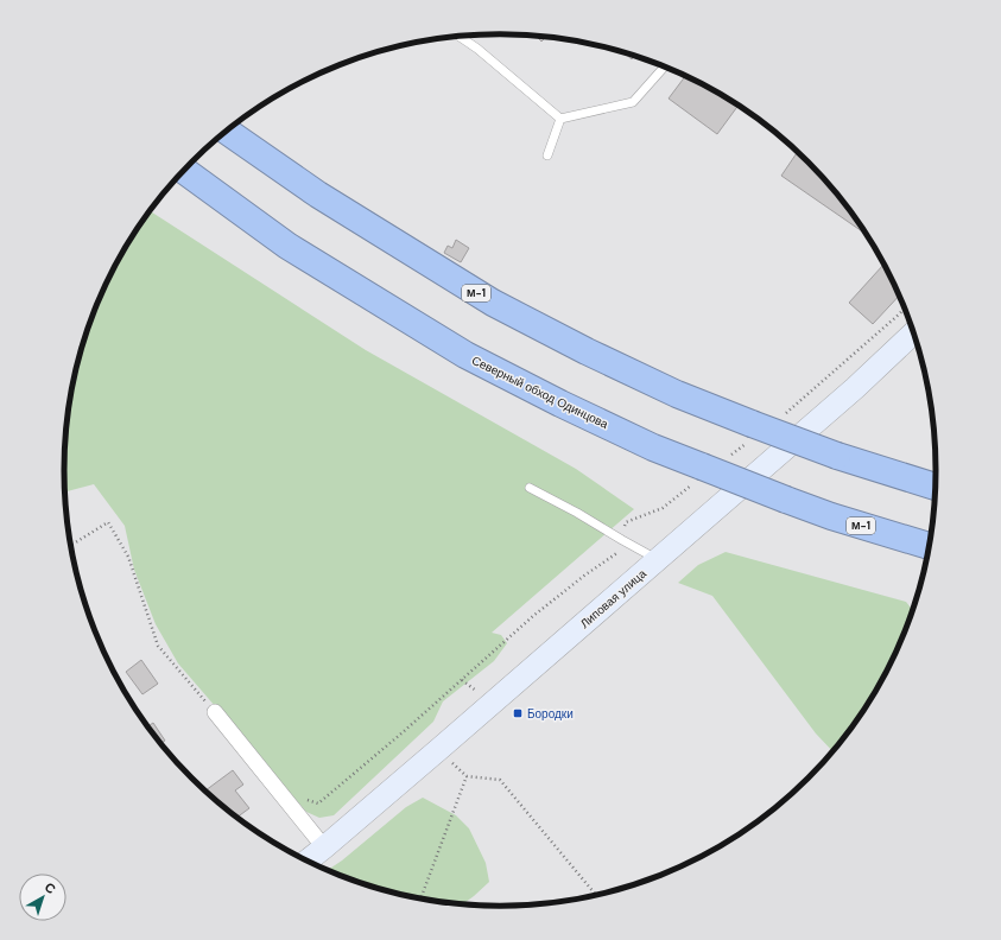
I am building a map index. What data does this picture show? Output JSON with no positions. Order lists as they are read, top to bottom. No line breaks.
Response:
{"streets":{"highway":["М-1","Северный обход Одинцова"],"street":["Липовая улица"]},"places":{"transit":["Бородки"]},"north":"top right"}
